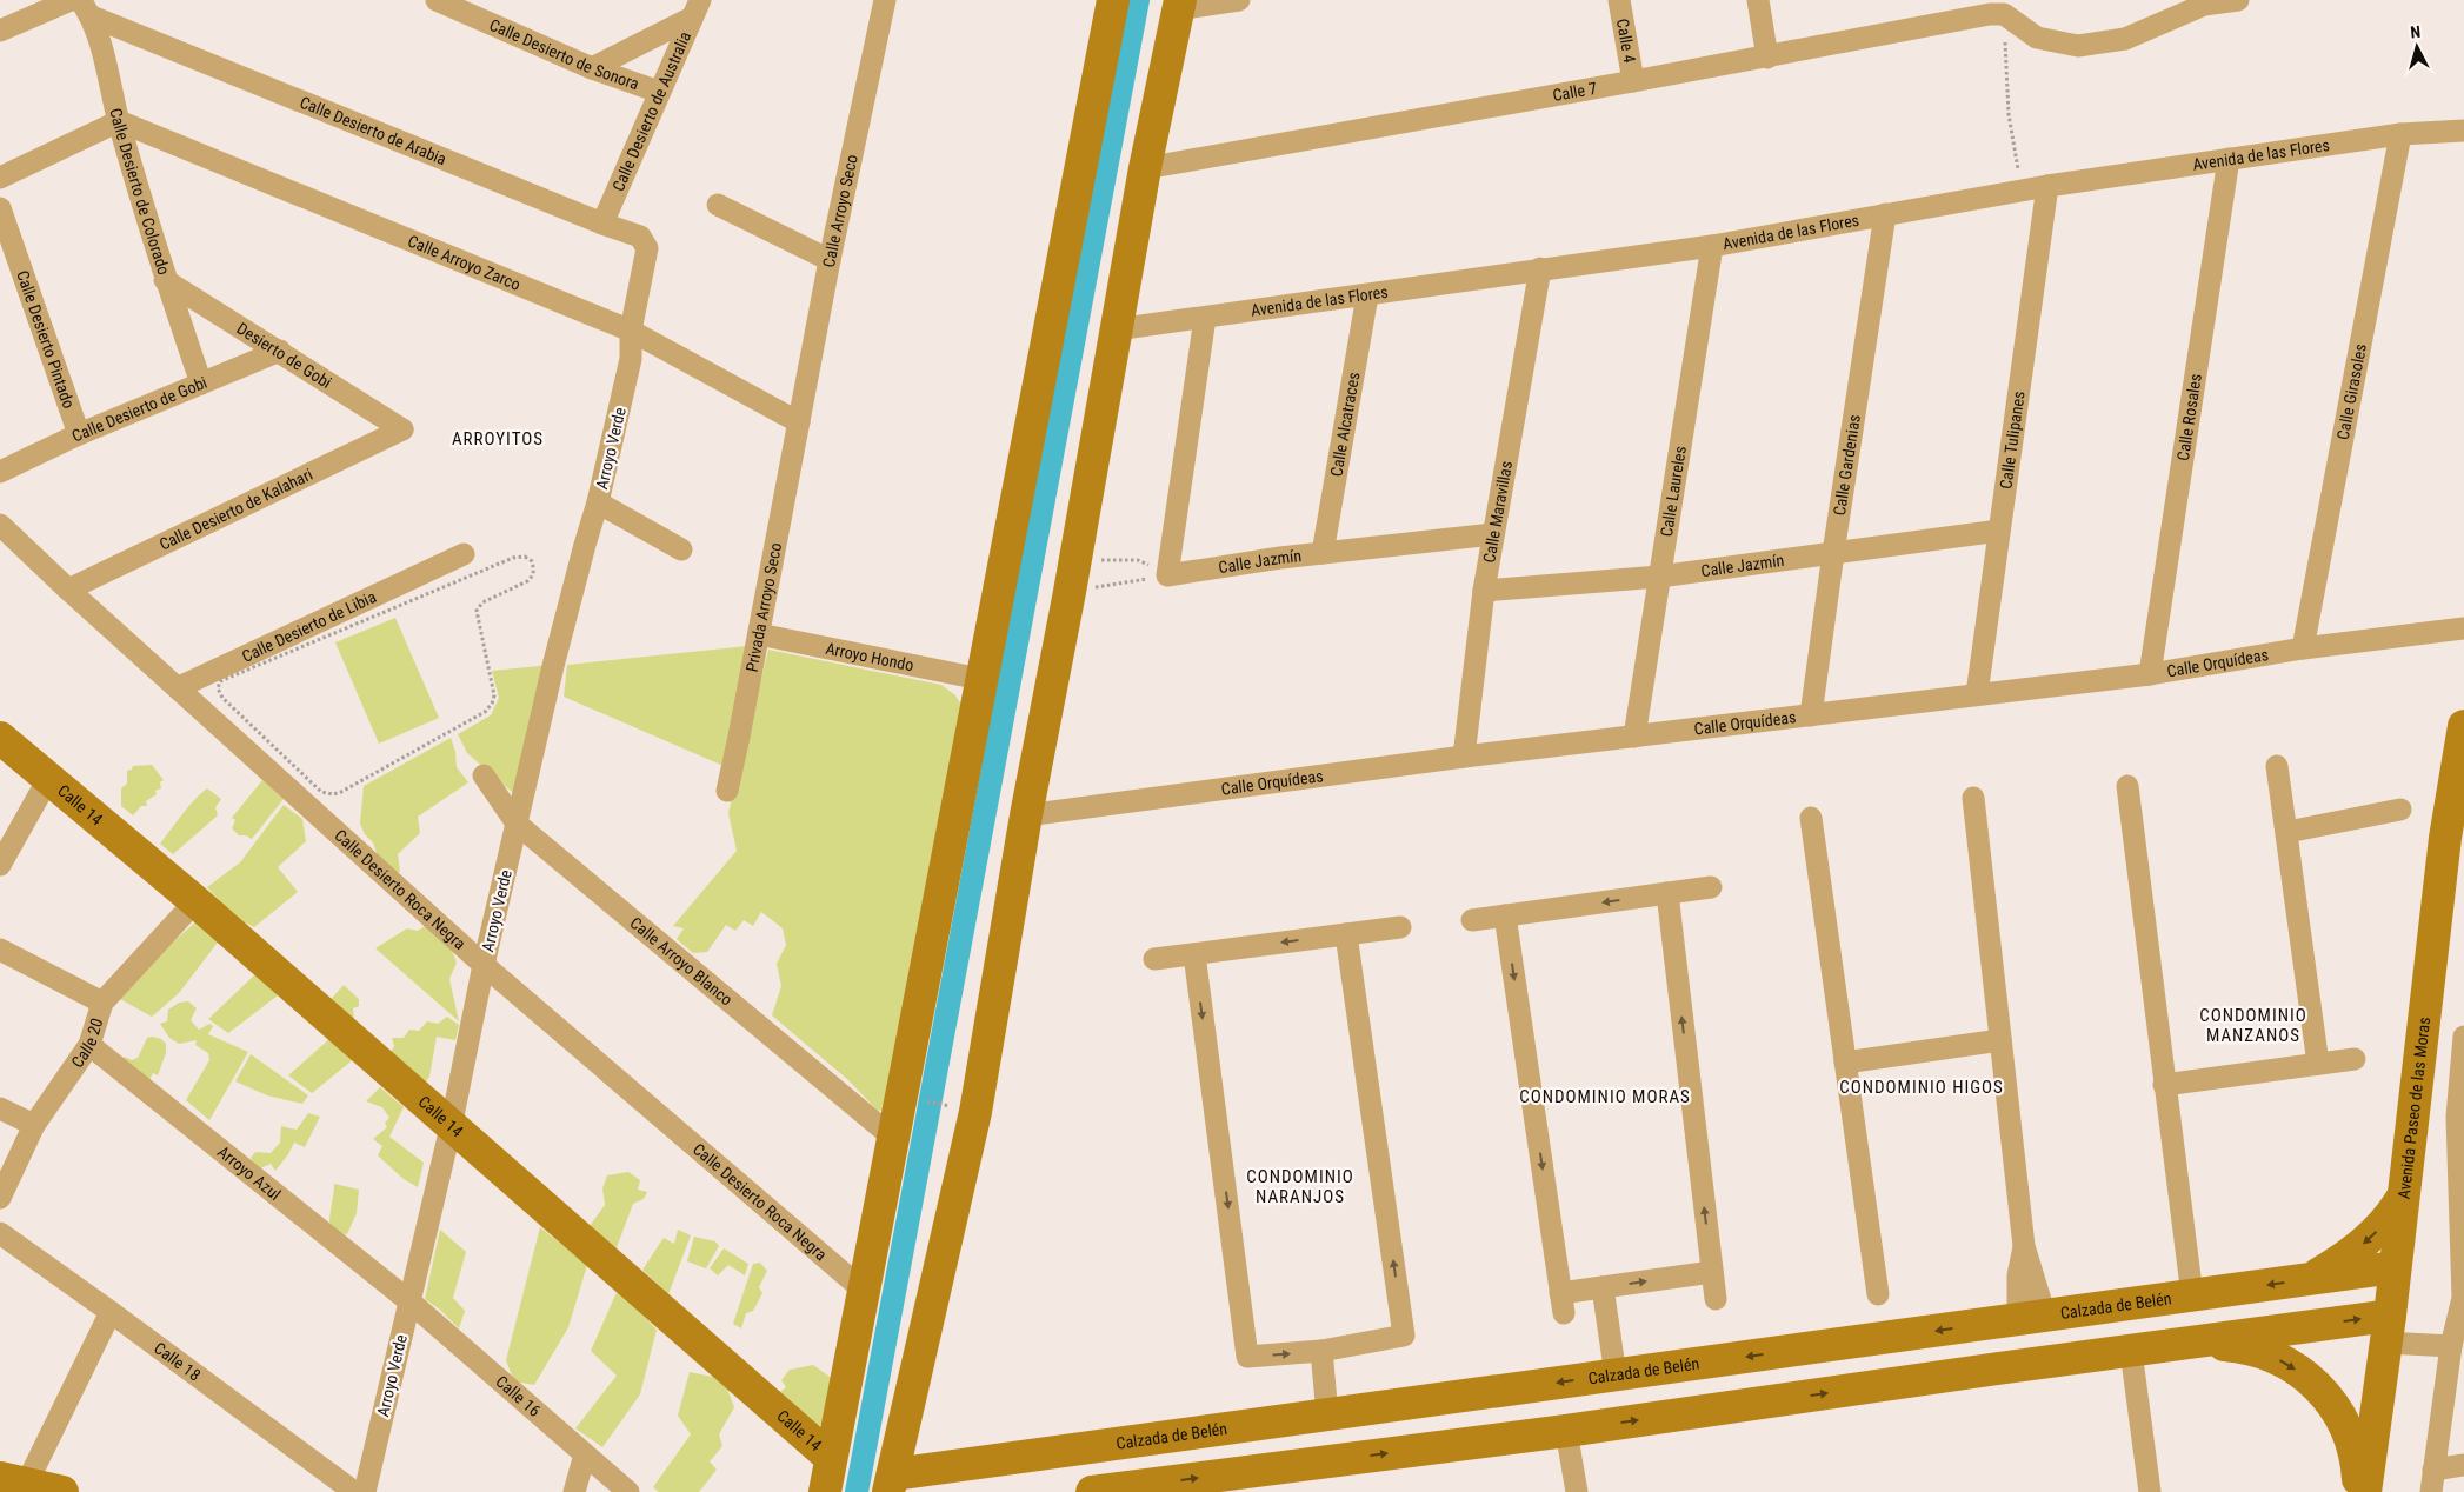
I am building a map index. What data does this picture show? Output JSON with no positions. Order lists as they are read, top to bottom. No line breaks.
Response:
{"streets":{"street":["Calle 4","Calle Desierto de Sonora","Calle 7","Calle Desierto de Australia","Calle Desierto de Arabia","Avenida de las Flores","Calle Desierto de Colorado","Calle Arroyo Seco","Calle Arroyo Zarco","Calle Desierto Pintado","Desierto de Gobi","Calle Girasoles","Calle Desierto de Gobi","Calle Rosales","Calle Alcatraces","Calle Tulipanes","Arroyo Verde","Calle Gardenias","Calle Laureles","Calle Desierto de Kalahari","Calle Maravillas","Calle Jazmín","Privada Arroyo Seco","Calle Desierto de Libia","Arroyo Hondo","Calle Orquídeas","Calle 14","Calle Desierto Roca Negra","Calle Arroyo Blanco","Calle 20","Avenida Paseo de las Moras","Arroyo Azul","Calzada de Belén","Calle 18","Calle 16"]},"crossings":[["Calle 4","Calle 7"],["Calle Desierto de Sonora","Calle Desierto de Australia"],["Calle Desierto de Australia","Calle Desierto de Arabia"],["Calle Desierto de Arabia","Calle Desierto de Colorado"],["Calle Desierto de Arabia","Arroyo Verde"],["Avenida de las Flores","Calle Girasoles"],["Avenida de las Flores","Calle Rosales"],["Avenida de las Flores","Calle Alcatraces"],["Avenida de las Flores","Calle Tulipanes"],["Avenida de las Flores","Calle Gardenias"],["Avenida de las Flores","Calle Laureles"],["Avenida de las Flores","Calle Maravillas"],["Calle Desierto de Colorado","Calle Arroyo Zarco"],["Calle Desierto de Colorado","Desierto de Gobi"],["Calle Desierto de Colorado","Calle Desierto de Gobi"],["Calle Arroyo Seco","Calle Arroyo Zarco"],["Calle Arroyo Seco","Privada Arroyo Seco"],["Calle Arroyo Zarco","Arroyo Verde"],["Calle Arroyo Zarco","Privada Arroyo Seco"],["Calle Desierto Pintado","Calle Desierto de Gobi"],["Desierto de Gobi","Calle Desierto de Gobi"],["Desierto de Gobi","Calle Desierto de Kalahari"],["Calle Girasoles","Calle Orquídeas"],["Calle Rosales","Calle Orquídeas"],["Calle Alcatraces","Calle Jazmín"],["Calle Tulipanes","Calle Jazmín"],["Calle Tulipanes","Calle Orquídeas"],["Arroyo Verde","Calle 14"],["Arroyo Verde","Calle Desierto Roca Negra"],["Arroyo Verde","Calle Arroyo Blanco"],["Arroyo Verde","Arroyo Azul"],["Arroyo Verde","Calle 16"],["Calle Gardenias","Calle Jazmín"],["Calle Gardenias","Calle Orquídeas"],["Calle Laureles","Calle Jazmín"],["Calle Laureles","Calle Orquídeas"],["Calle Desierto de Kalahari","Calle Desierto Roca Negra"],["Calle Maravillas","Calle Jazmín"],["Calle Maravillas","Calle Orquídeas"],["Privada Arroyo Seco","Arroyo Hondo"],["Calle Desierto de Libia","Calle Desierto Roca Negra"],["Calle 14","Calle 20"],["Calle 20","Arroyo Azul"],["Avenida Paseo de las Moras","Calzada de Belén"],["Arroyo Azul","Calle 16"]],"districts":["ARROYITOS","CONDOMINIO MANZANOS","CONDOMINIO HIGOS","CONDOMINIO MORAS","CONDOMINIO NARANJOS"],"north":"top"}
